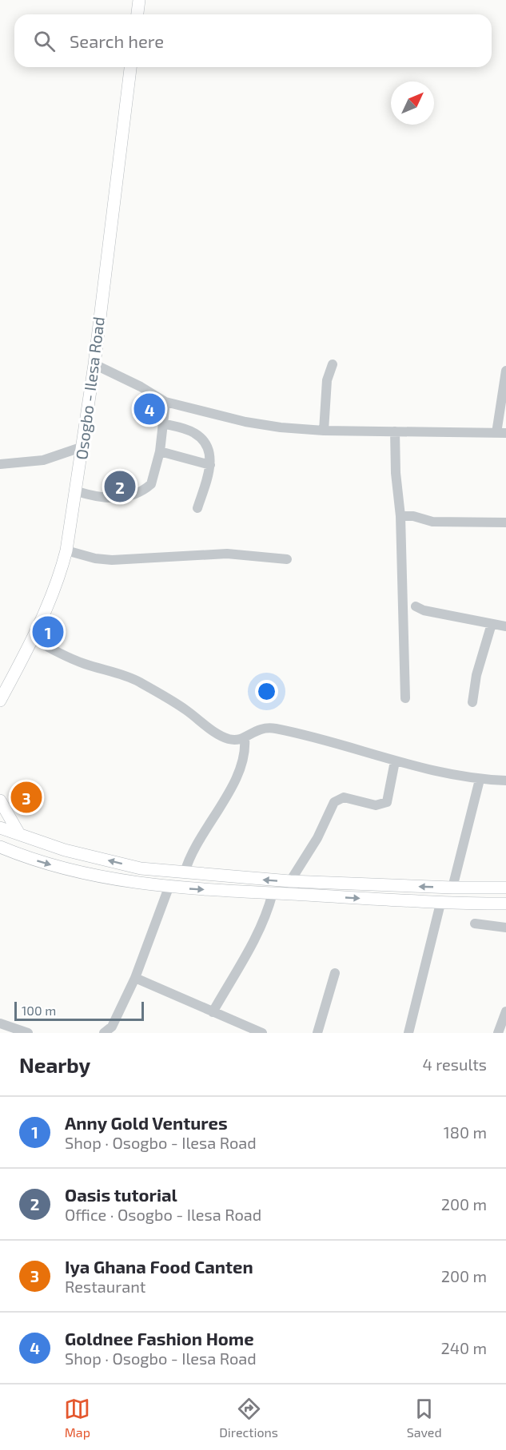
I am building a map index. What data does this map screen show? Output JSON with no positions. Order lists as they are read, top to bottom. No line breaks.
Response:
{"streets":{"main road":["Osogbo - Ilesa Road"]},"scale_bar":"100 m","north":"top right","page":{"search":"Search here","pins":["4","2","1","3"],"scale":"100 m","heading":["Nearby","4 results"],"list":[{"mark":"1","name":"Anny Gold Ventures","note":"Shop · Osogbo - Ilesa Road","value":"180 m"},{"mark":"2","name":"Oasis tutorial","note":"Office · Osogbo - Ilesa Road","value":"200 m"},{"mark":"3","name":"Iya Ghana Food Canten","note":"Restaurant","value":"200 m"},{"mark":"4","name":"Goldnee Fashion Home","note":"Shop · Osogbo - Ilesa Road","value":"240 m"}],"nav":["Map","Directions","Saved"]}}
